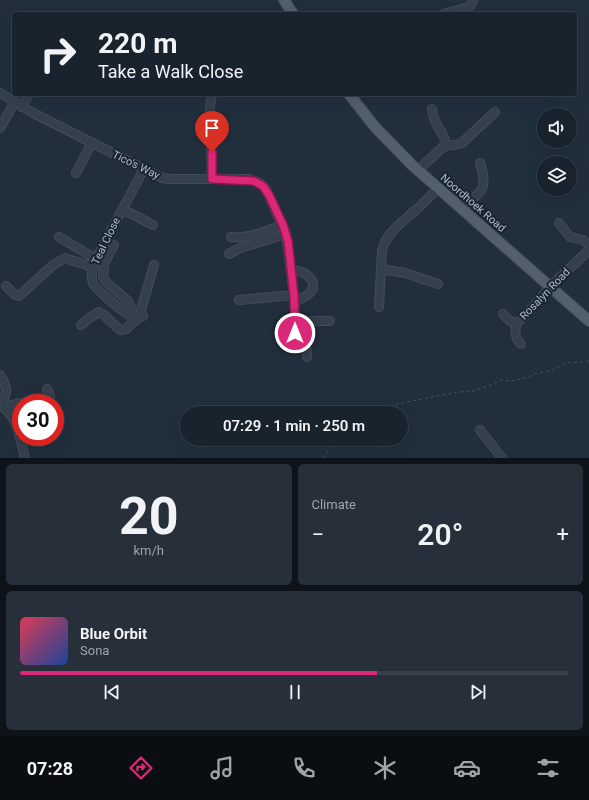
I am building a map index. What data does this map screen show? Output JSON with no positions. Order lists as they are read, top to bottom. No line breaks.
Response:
{"streets":{"main road":["Noordhoek Road"],"street":["Tico's Way","Teal Close","Rosalyn Road"]},"crossings":[["Tico's Way","Teal Close"],["Noordhoek Road","Rosalyn Road"]],"page":{"turn":["220 m","Take a Walk Close"],"limit":"30","trip":"07:29 · 1 min · 250 m","tile":[["20","km/h"],"Climate"],"heat":["−","20°","+"],"song":["Blue Orbit","Sona"],"tabs":"07:28"}}
